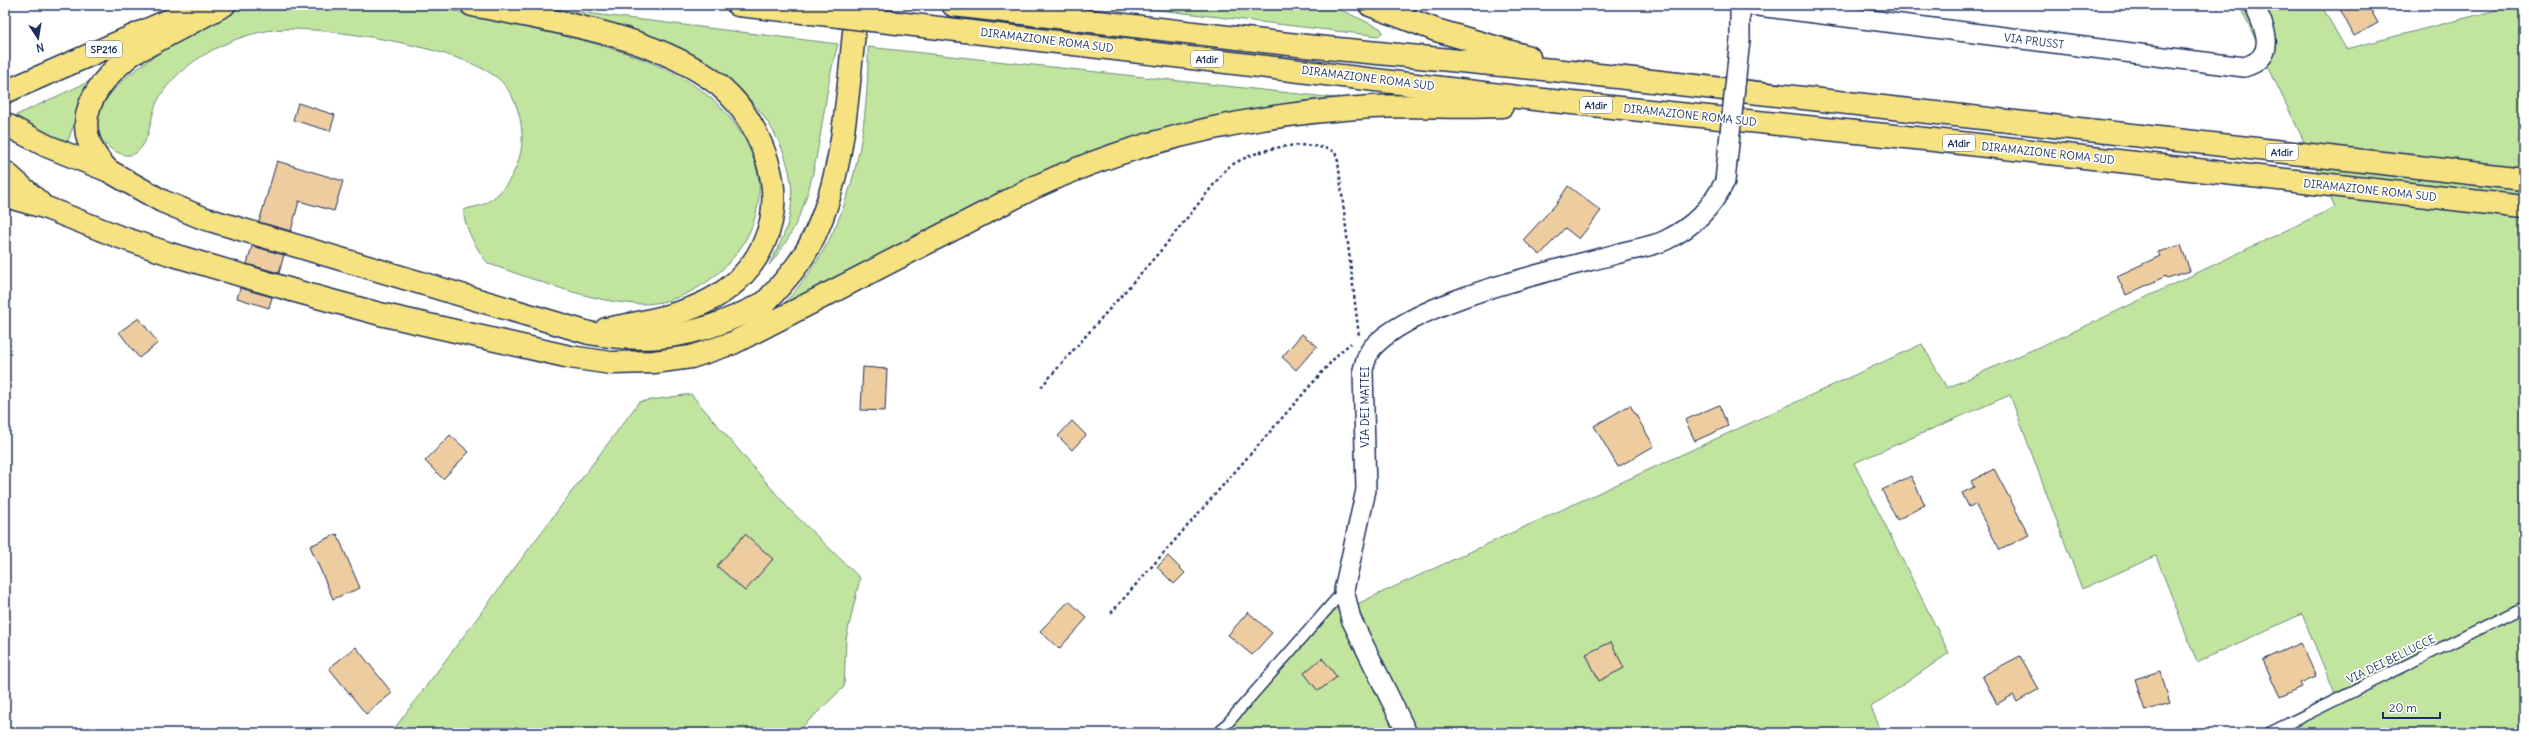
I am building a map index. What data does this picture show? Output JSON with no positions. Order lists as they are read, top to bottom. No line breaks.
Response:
{"streets":{"main road":["DIRAMAZIONE ROMA SUD","SP216","A1dir"],"street":["VIA PRUSST","VIA DEI MATTEI"],"lane":["VIA DEI BELLUCCE"]},"scale_bar":"20 m","north":"bottom"}
